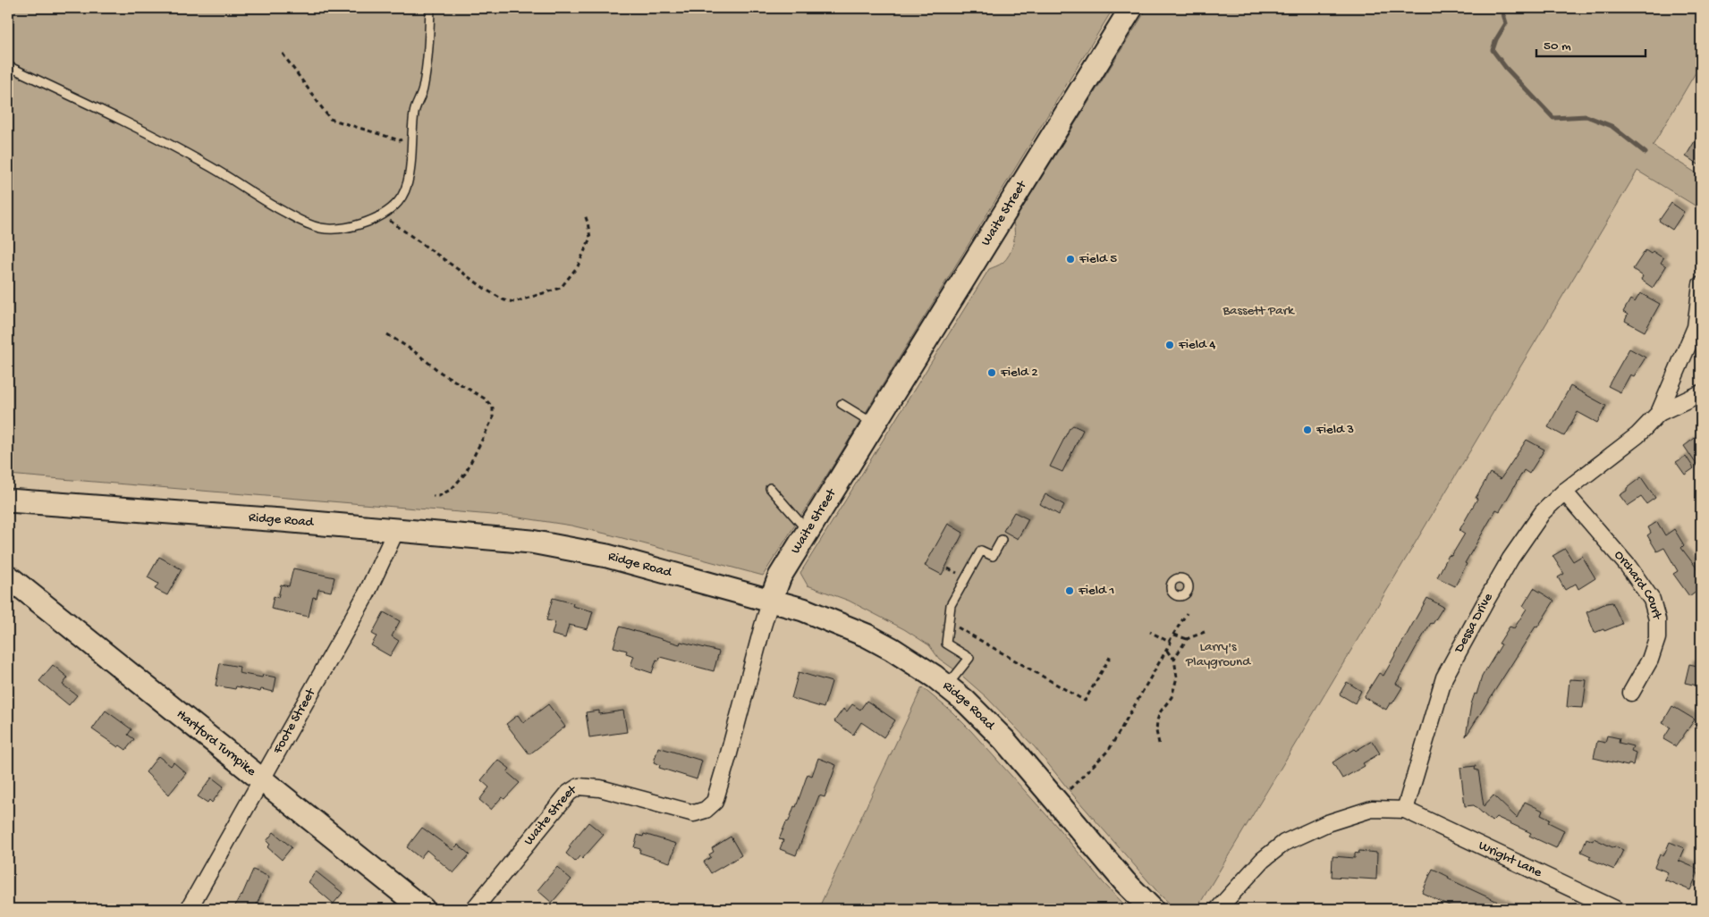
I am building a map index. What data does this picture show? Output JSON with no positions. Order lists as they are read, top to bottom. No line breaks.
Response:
{"streets":{"main road":["Waite Street","Ridge Road","Hartford Turnpike"],"street":["Orchard Court","Dessa Drive","Foote Street","Wright Lane"]},"crossings":[["Waite Street","Ridge Road"],["Ridge Road","Foote Street"],["Orchard Court","Dessa Drive"],["Dessa Drive","Wright Lane"],["Foote Street","Hartford Turnpike"]],"parks":["Bassett Park","Larry's Playground"],"places":["Field 5","Field 4","Field 2","Field 3","Field 1"],"scale_bar":"50 m"}
